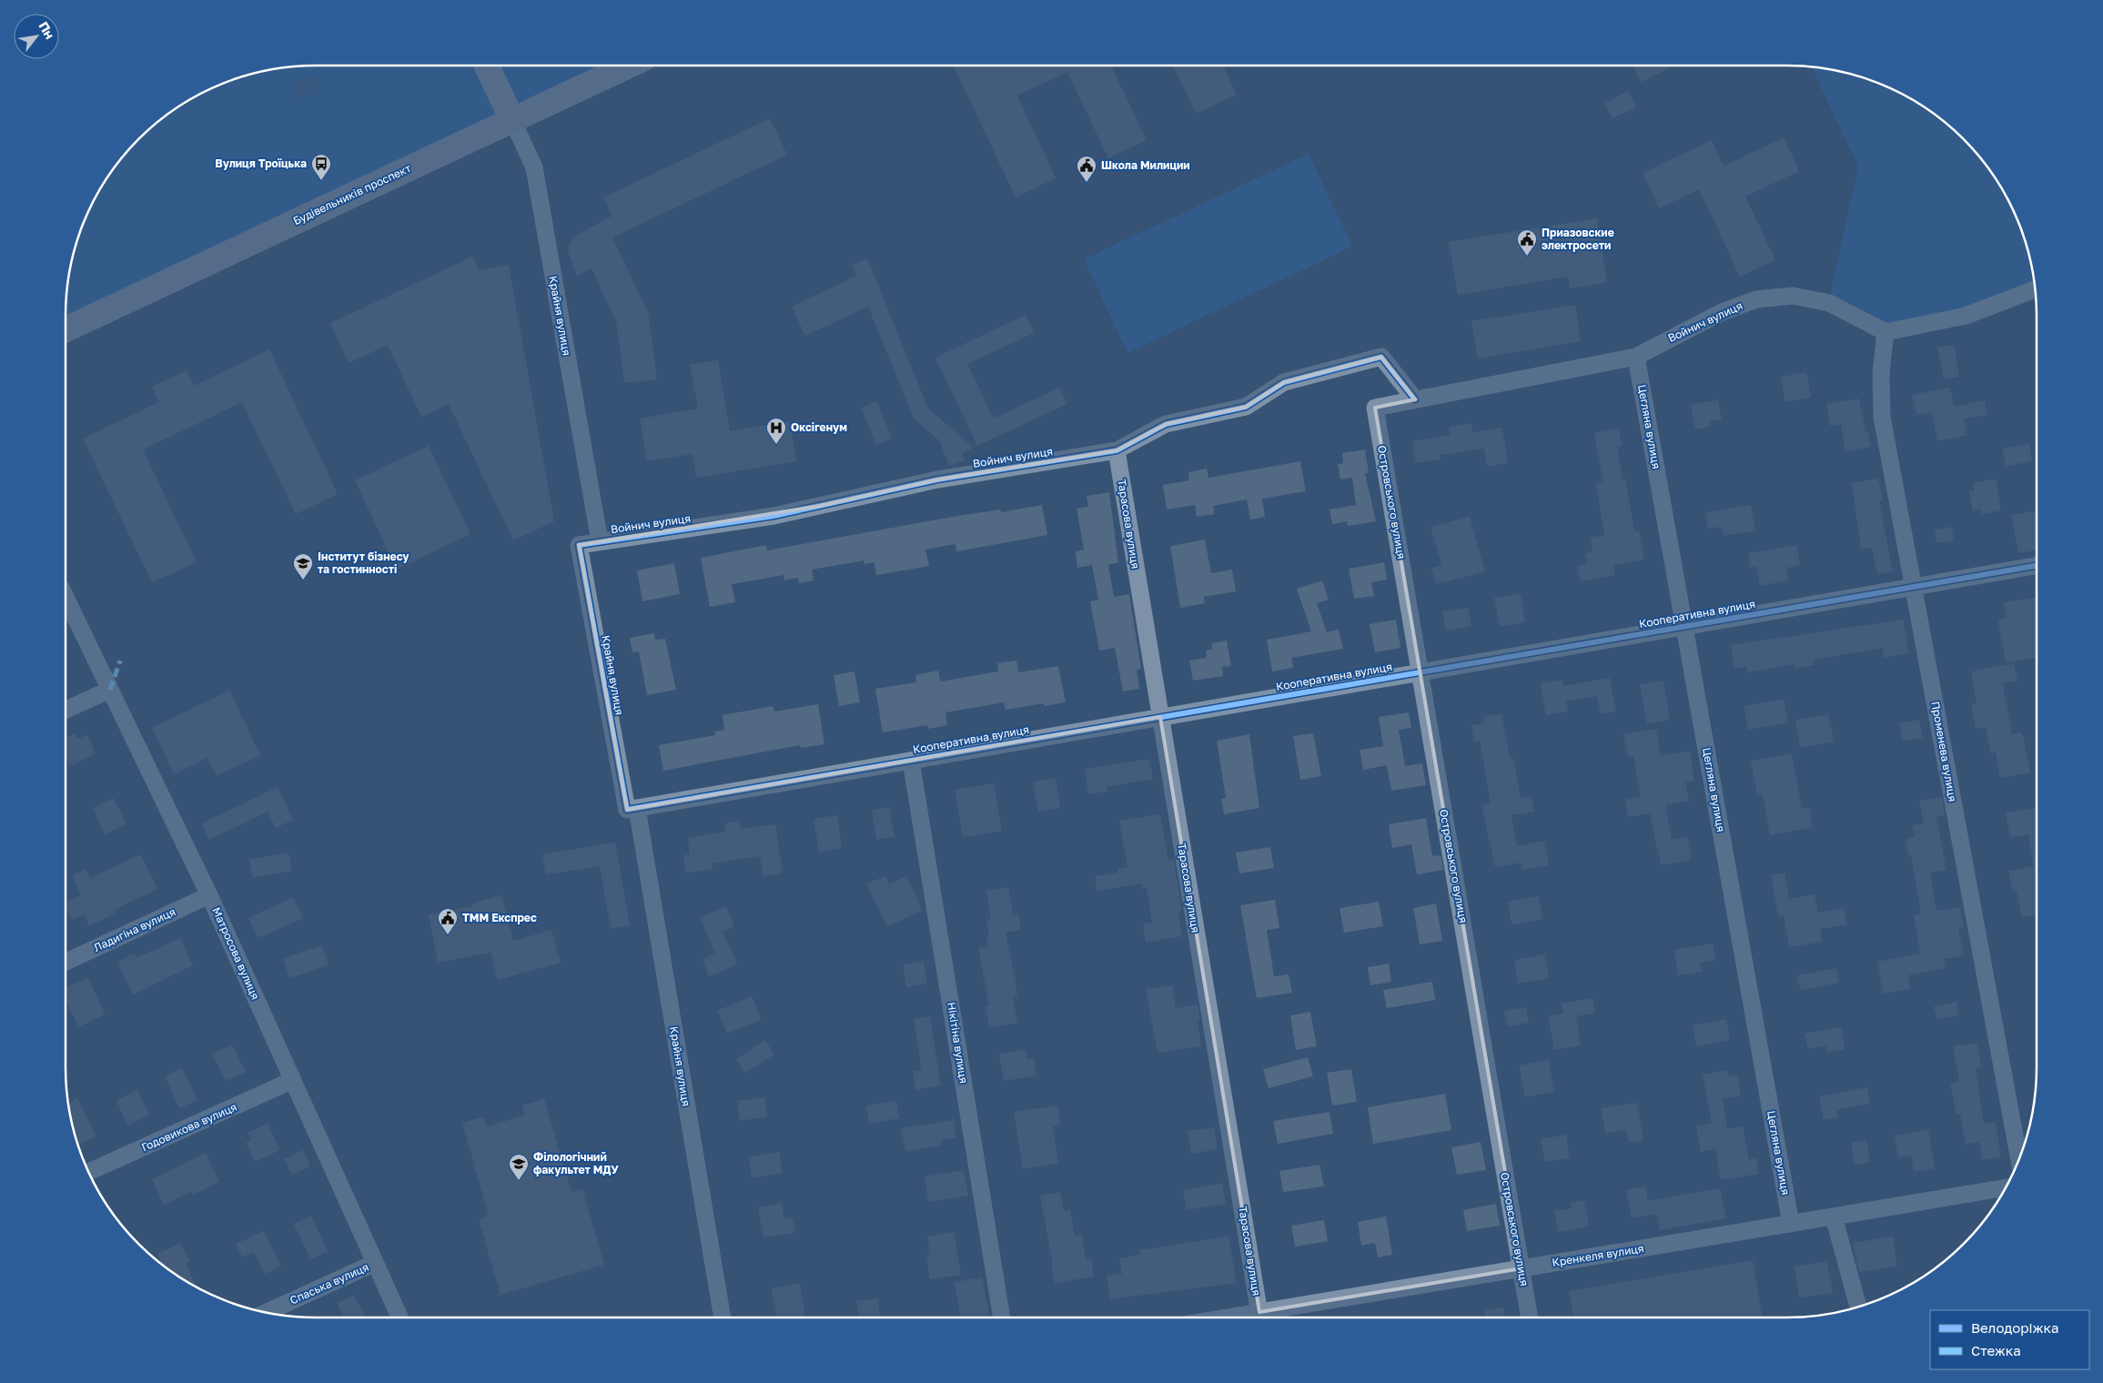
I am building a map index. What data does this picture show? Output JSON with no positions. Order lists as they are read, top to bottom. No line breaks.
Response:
{"streets":{"main road":["Будівельників проспект"],"street":["Крайня вулиця","Войнич вулиця","Цегляна вулиця","Островського вулиця","Тарасова вулиця","Кооперативна вулиця","Променева вулиця","Ладигіна вулиця","Матросова вулиця","Нікітіна вулиця","Годовикова вулиця","Кренкеля вулиця","Спаська вулиця"]},"crossings":[["Будівельників проспект","Крайня вулиця"],["Крайня вулиця","Войнич вулиця"],["Крайня вулиця","Кооперативна вулиця"],["Войнич вулиця","Цегляна вулиця"],["Войнич вулиця","Островського вулиця"],["Войнич вулиця","Тарасова вулиця"],["Войнич вулиця","Променева вулиця"],["Цегляна вулиця","Кооперативна вулиця"],["Цегляна вулиця","Кренкеля вулиця"],["Островського вулиця","Кооперативна вулиця"],["Островського вулиця","Кренкеля вулиця"],["Тарасова вулиця","Кооперативна вулиця"],["Кооперативна вулиця","Променева вулиця"],["Кооперативна вулиця","Нікітіна вулиця"],["Ладигіна вулиця","Матросова вулиця"],["Матросова вулиця","Годовикова вулиця"],["Матросова вулиця","Спаська вулиця"]],"places":{"bus stop":["Вулиця Троїцька"],"public building":["Школа Милиции","Приазовские электросети","ТММ Експрес"],"hospital":["Оксігенум"],"school or university":["Інститут бізнесу та гостинності","Філологічний факультет МДУ"]},"legend":["Велодоріжка","Стежка"],"north":"top right"}
